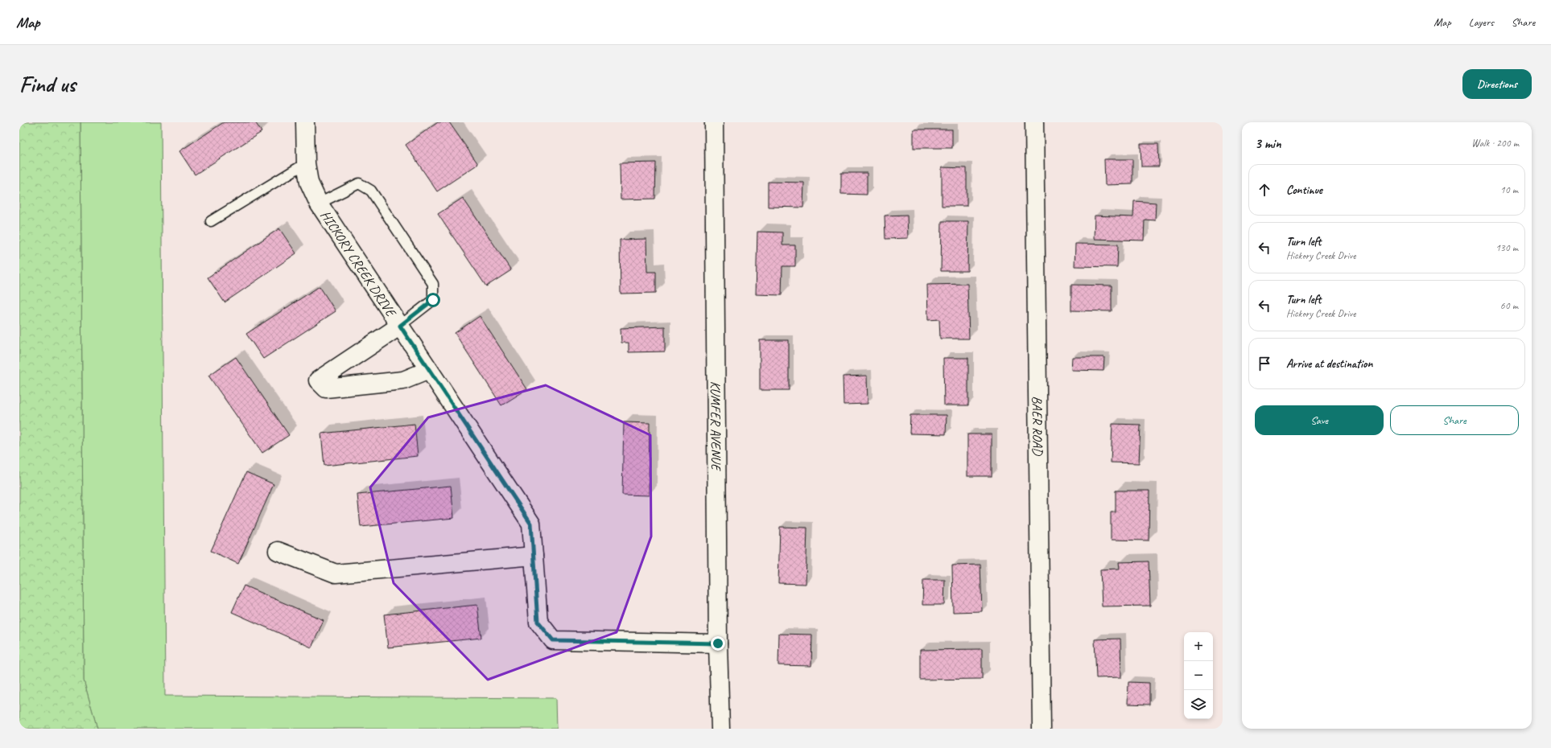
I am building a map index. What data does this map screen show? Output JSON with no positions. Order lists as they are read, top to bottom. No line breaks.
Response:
{"streets":{"street":["HICKORY CREEK DRIVE","KUMFER AVENUE","BAER ROAD"]},"crossings":[["HICKORY CREEK DRIVE","KUMFER AVENUE"]],"page":{"header":"Map","nav":["Map","Layers","Share"],"buttons":["Directions",["Save","Share"]],"title":"Find us","heading":["3 min","Walk · 200 m"],"list":[["Continue","10 m"],["Turn left","Hickory Creek Drive","130 m"],["Turn left","Hickory Creek Drive","60 m"],"Arrive at destination"],"map_buttons":["+","−"]}}
